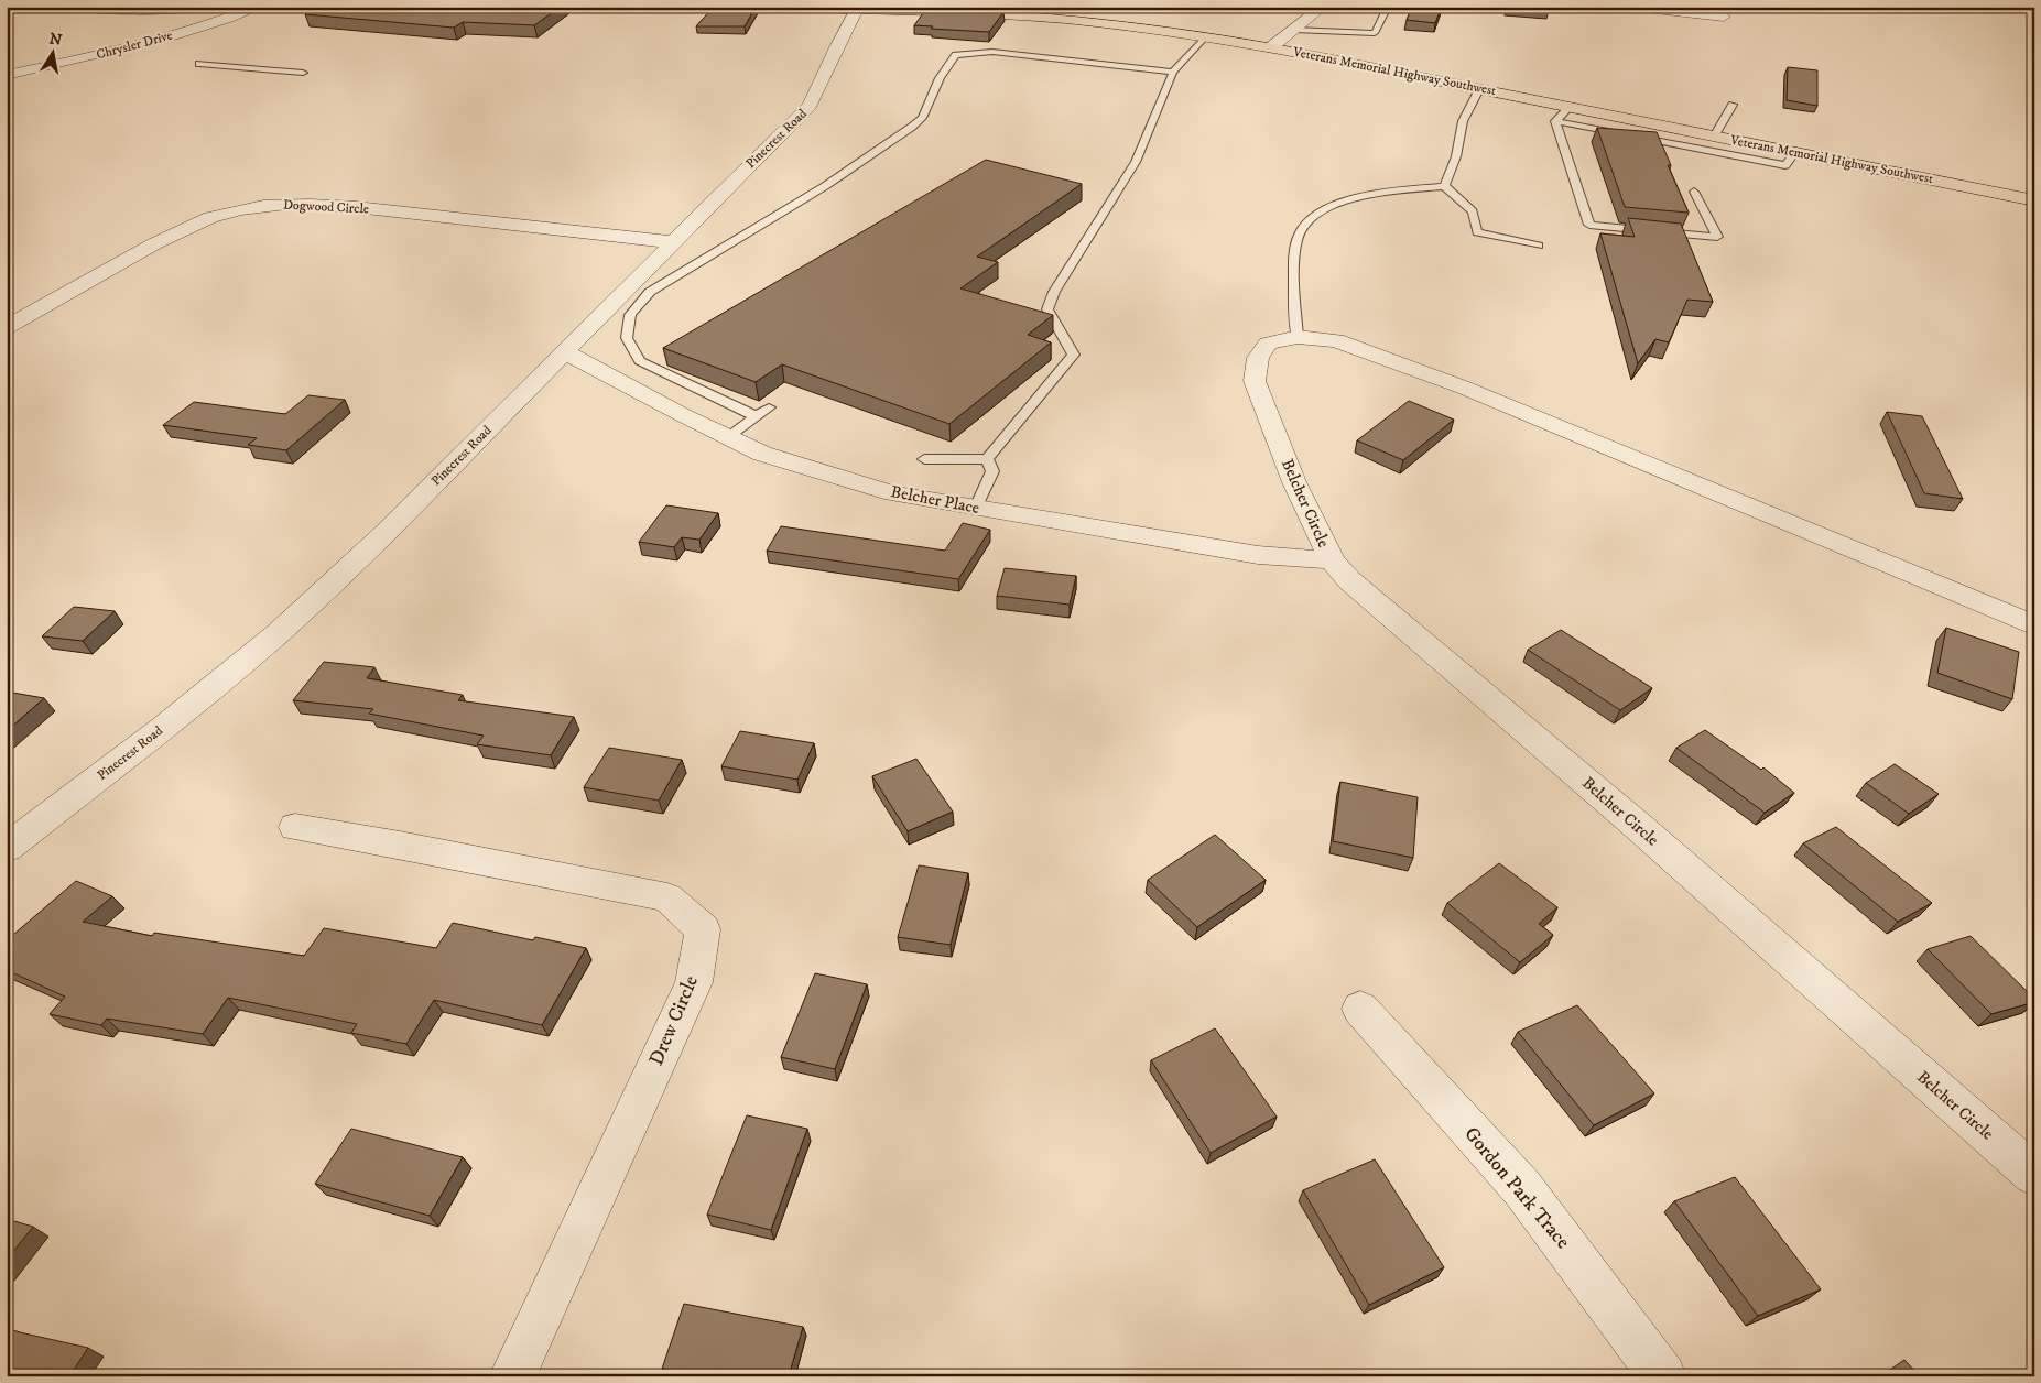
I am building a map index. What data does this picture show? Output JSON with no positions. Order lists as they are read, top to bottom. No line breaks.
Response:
{"streets":{"main road":["Veterans Memorial Highway Southwest"],"street":["Chrysler Drive","Pinecrest Road","Dogwood Circle","Belcher Place","Belcher Circle","Drew Circle","Gordon Park Trace"]},"crossings":[["Veterans Memorial Highway Southwest","Pinecrest Road"],["Pinecrest Road","Dogwood Circle"],["Pinecrest Road","Belcher Place"],["Belcher Place","Belcher Circle"]],"north":"top"}
